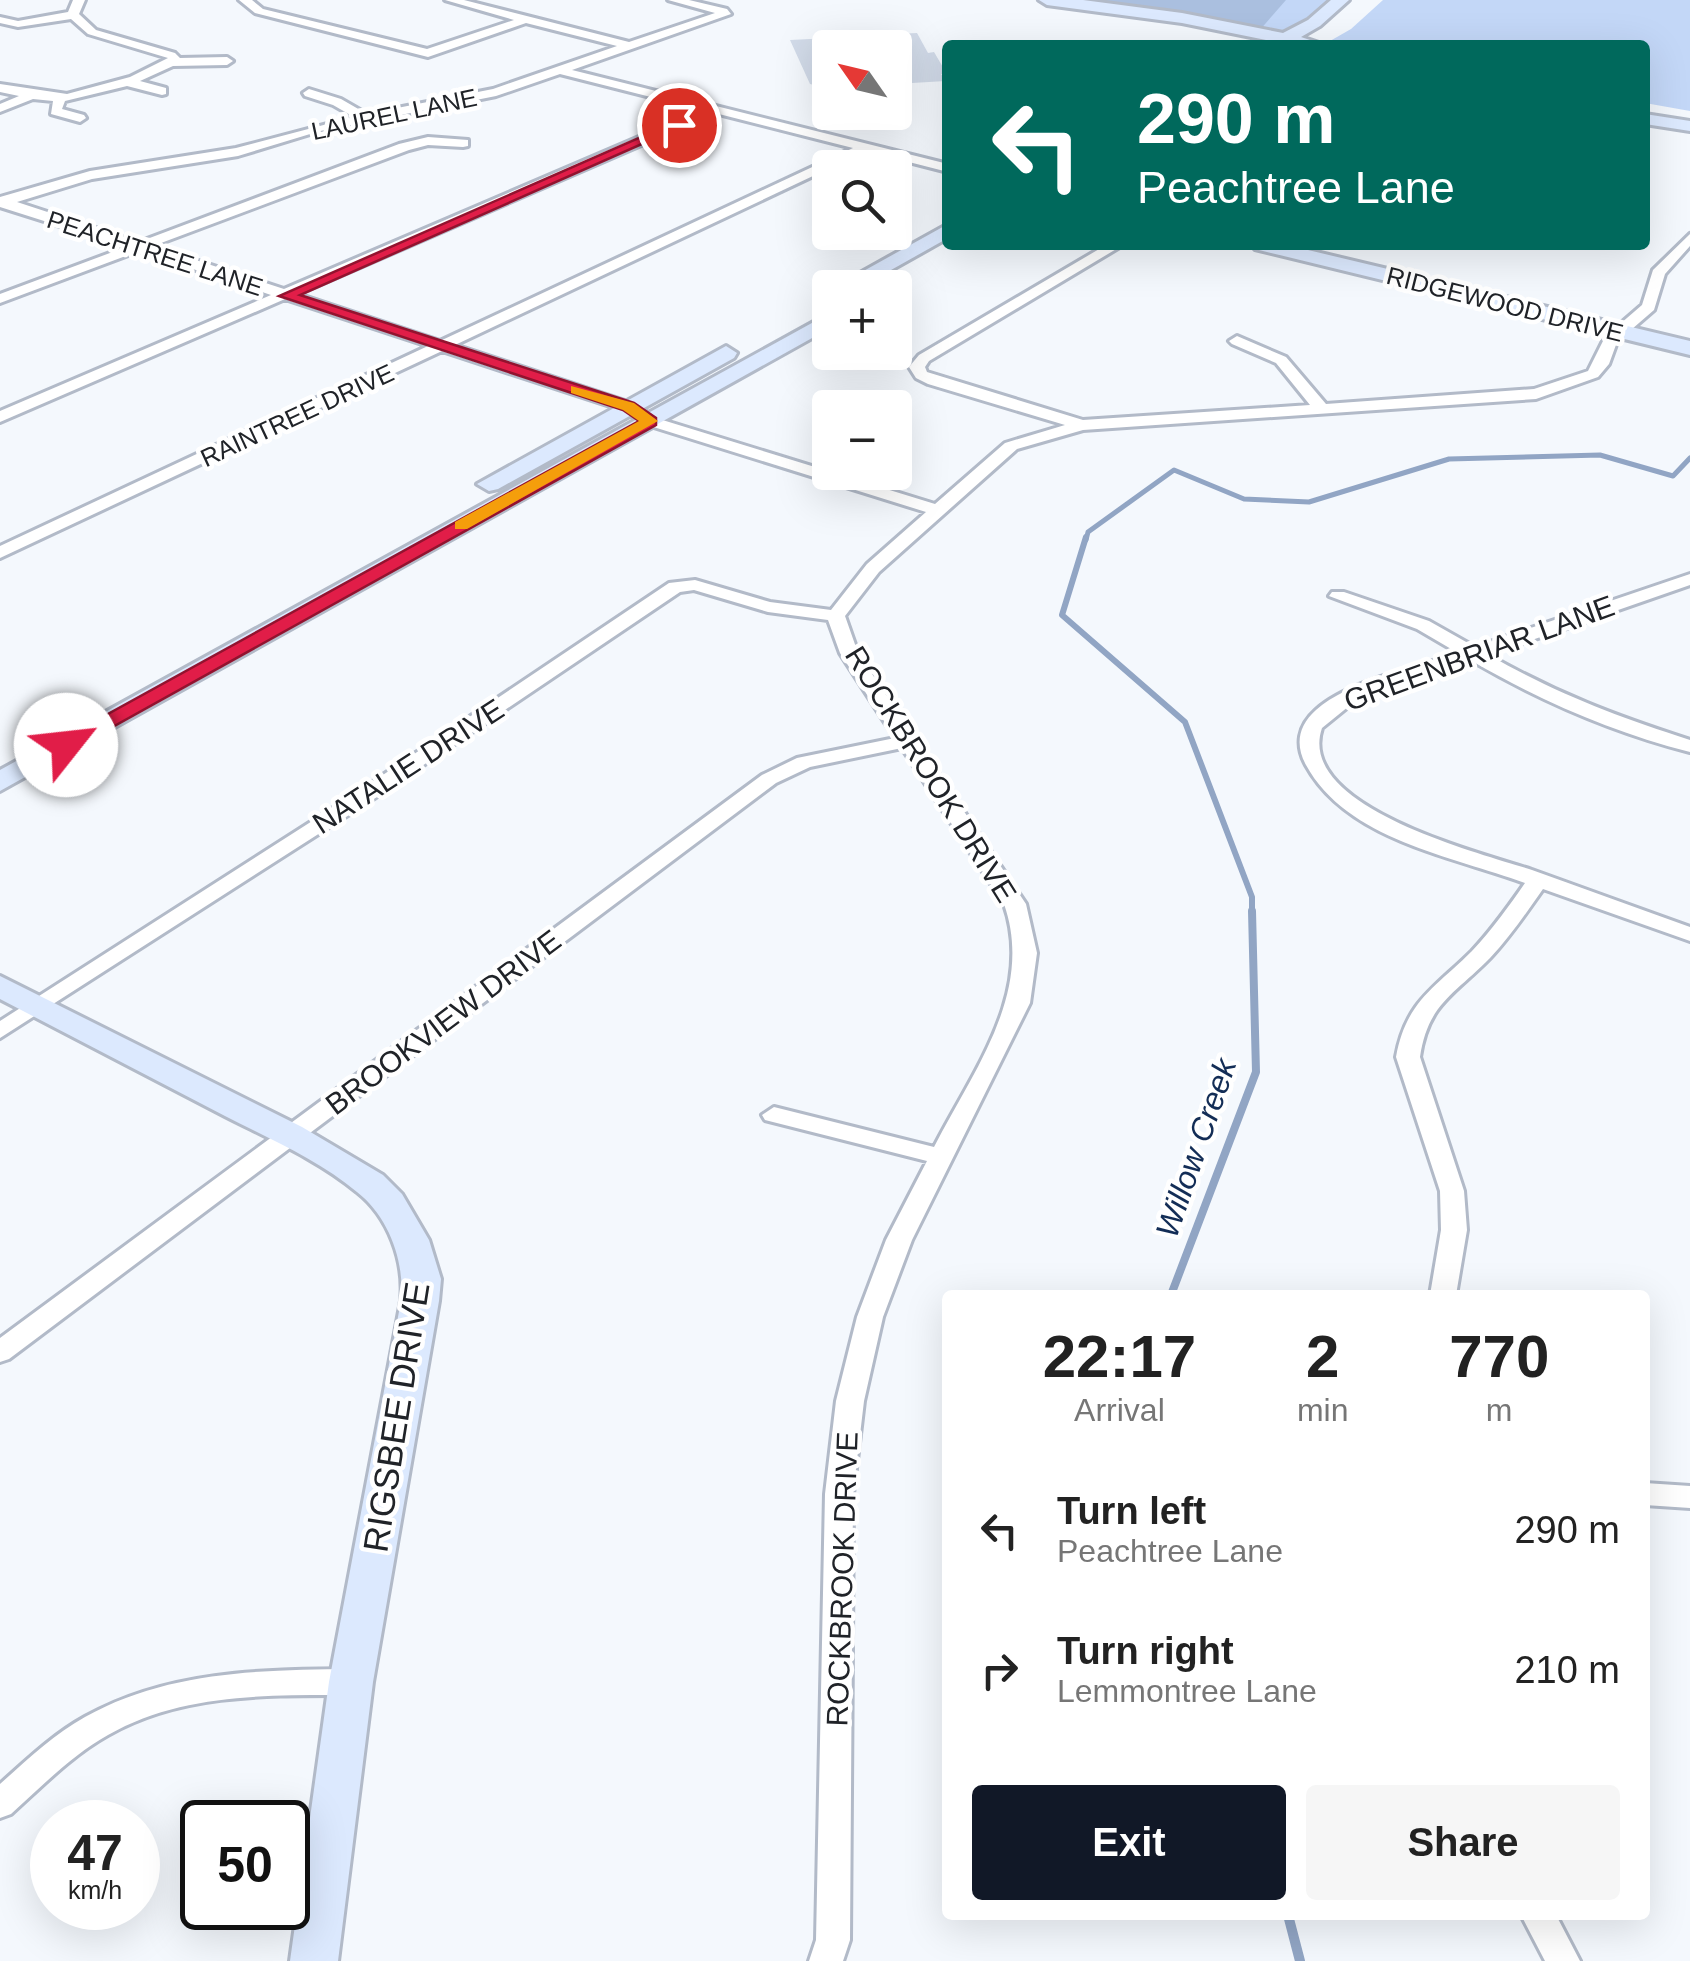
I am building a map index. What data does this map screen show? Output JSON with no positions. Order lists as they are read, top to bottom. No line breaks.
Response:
{"streets":{"main road":["RIDGEWOOD DRIVE","RIGSBEE DRIVE"],"street":["LAUREL LANE","PEACHTREE LANE","RAINTREE DRIVE","GREENBRIAR LANE","NATALIE DRIVE","ROCKBROOK DRIVE","BROOKVIEW DRIVE"]},"crossings":[["LAUREL LANE","PEACHTREE LANE"],["PEACHTREE LANE","RAINTREE DRIVE"],["PEACHTREE LANE","ROCKBROOK DRIVE"],["RIDGEWOOD DRIVE","ROCKBROOK DRIVE"],["NATALIE DRIVE","ROCKBROOK DRIVE"],["NATALIE DRIVE","RIGSBEE DRIVE"],["ROCKBROOK DRIVE","BROOKVIEW DRIVE"],["BROOKVIEW DRIVE","RIGSBEE DRIVE"]],"water":["Willow Creek"],"north":"top left","page":{"map_buttons":["+","−"],"turn":["290 m","Peachtree Lane"],"eta":["22:17","Arrival","2","min","770","m"],"list":[{"name":"Turn left","note":"Peachtree Lane","value":"290 m"},{"name":"Turn right","note":"Lemmontree Lane","value":"210 m"}],"buttons":["Exit","Share"],"speed":"47 km/h","limit":"50"}}
